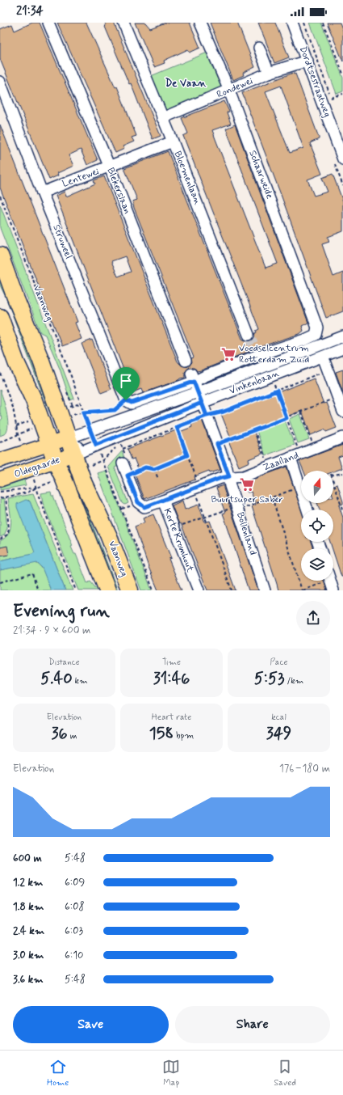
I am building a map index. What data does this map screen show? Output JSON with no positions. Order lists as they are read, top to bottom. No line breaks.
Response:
{"streets":{"highway":["Vaanweg"],"main road":["Oldegaarde"],"street":["Dordtsestraatweg","Rondewei","Schaarweide","Lentewei","Bloemenlaan","Blekerslaan","Struweel","Vinkenbaan","Zaailand","Bollenland","Korte Kromhout"]},"crossings":[["Dordtsestraatweg","Rondewei"],["Rondewei","Schaarweide"],["Rondewei","Bloemenlaan"],["Schaarweide","Vinkenbaan"],["Lentewei","Bloemenlaan"],["Lentewei","Blekerslaan"],["Lentewei","Struweel"],["Struweel","Vinkenbaan"],["Vaanweg","Vinkenbaan"],["Vaanweg","Oldegaarde"],["Vinkenbaan","Oldegaarde"],["Vinkenbaan","Bollenland"],["Zaailand","Bollenland"],["Zaailand","Korte Kromhout"]],"districts":["De Vaan"],"places":{"supermarket":["Voedselcentrum Rotterdam Zuid","Buurtsuper Saber"]},"north":"top","page":{"status":"21:34","heading":["Evening run","21:34 · 9 × 600 m"],"stats":[["Distance","5.40 km"],["Time","31:46"],["Pace","5:53 /km"],["Elevation","36 m"],["Heart rate","158 bpm"],["kcal","349"]],"chart":["Elevation","176–180 m"],"list":[{"name":"600 m","note":"5:48"},{"name":"1.2 km","note":"6:09"},{"name":"1.8 km","note":"6:08"},{"name":"2.4 km","note":"6:03"},{"name":"3.0 km","note":"6:10"},{"name":"3.6 km","note":"5:48"}],"buttons":["Save","Share"],"tabs":["Home","Map","Saved"]}}
